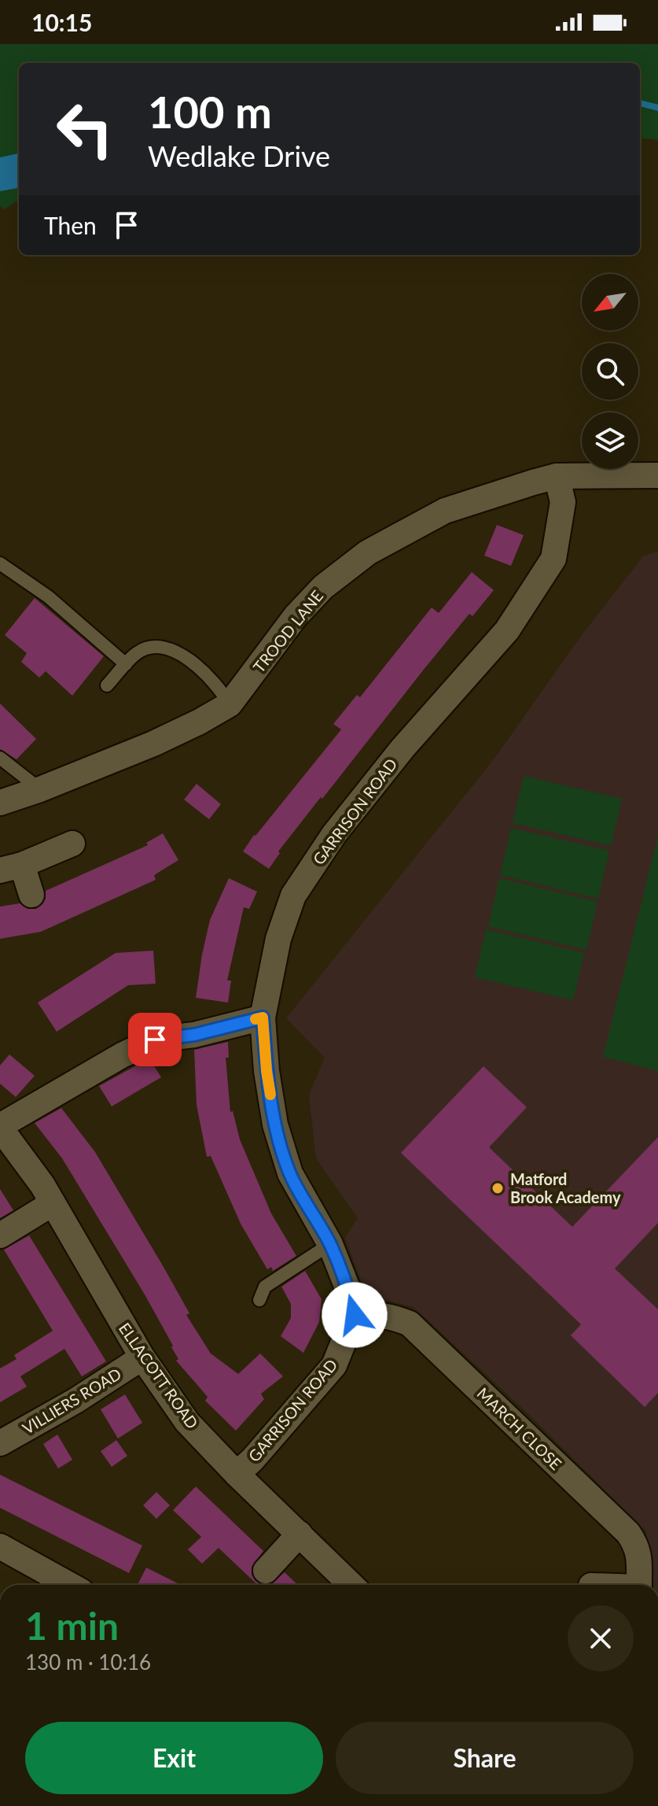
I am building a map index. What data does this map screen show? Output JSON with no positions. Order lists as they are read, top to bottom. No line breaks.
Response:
{"streets":{"street":["TROOD LANE","GARRISON ROAD","ELLACOTT ROAD","VILLIERS ROAD","MARCH CLOSE"]},"crossings":[["TROOD LANE","GARRISON ROAD"],["GARRISON ROAD","ELLACOTT ROAD"],["GARRISON ROAD","MARCH CLOSE"],["ELLACOTT ROAD","VILLIERS ROAD"]],"places":["Matford Brook Academy"],"north":"bottom left","page":{"status":"10:15","turn":["100 m","Wedlake Drive"],"then":"Then","heading":["1 min","130 m · 10:16"],"buttons":["Exit","Share"]}}
